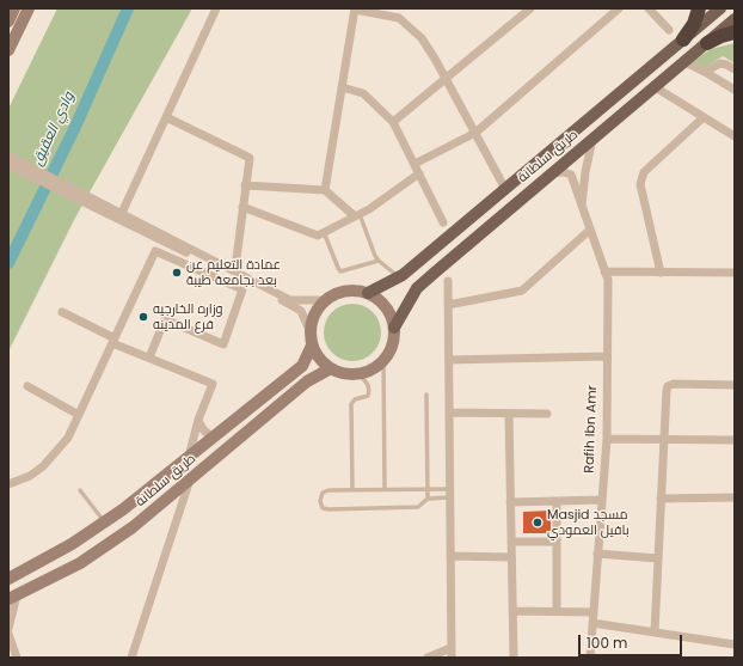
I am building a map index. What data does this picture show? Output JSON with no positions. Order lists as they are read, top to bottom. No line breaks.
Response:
{"streets":{"main road":["طريق سلطانة"],"street":["Rafih Ibn Amr"]},"crossings":[["طريق سلطانة","Rafih Ibn Amr"]],"water":["وادي العقيق"],"places":["عمادة التعليم عن بعد بجامعة طيبة","وزاره الخارجيه فرع المدينه","Masjid مسجد بافيل العمودي"],"scale_bar":"100 m"}
